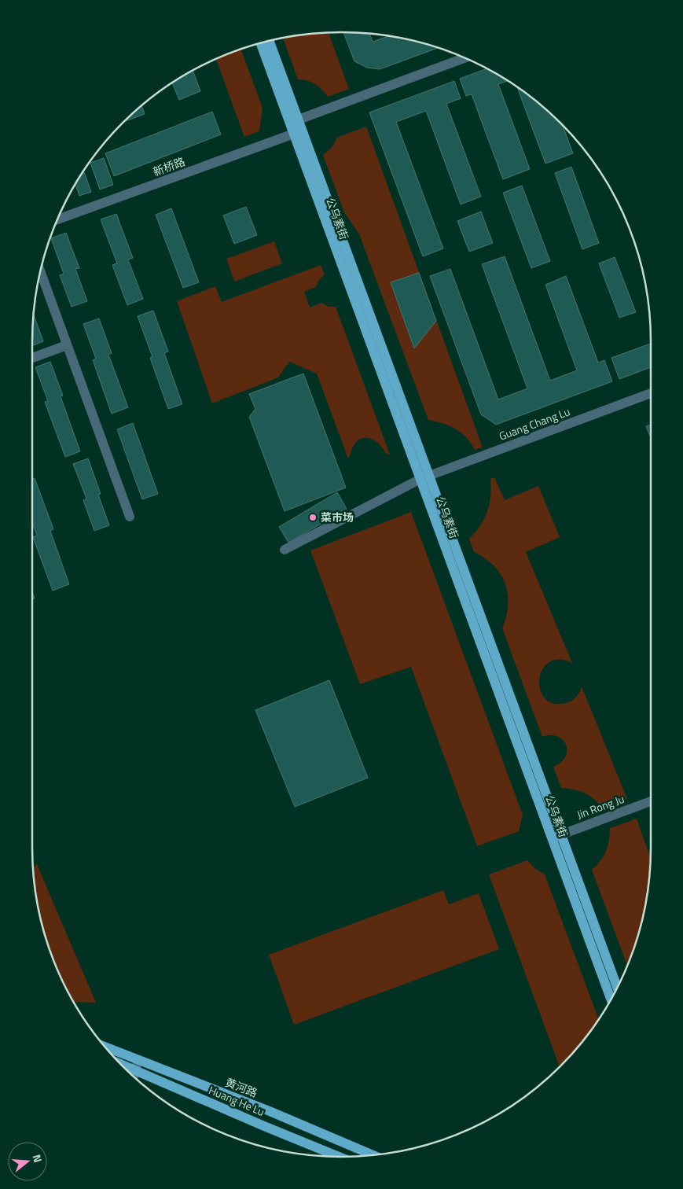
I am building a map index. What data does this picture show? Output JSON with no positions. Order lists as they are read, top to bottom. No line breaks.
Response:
{"streets":{"main road":["公乌素街","黄河路","Huang He Lu"],"street":["新桥路","Guang Chang Lu","Jin Rong Ju"]},"crossings":[["新桥路","公乌素街"],["公乌素街","Guang Chang Lu"],["公乌素街","Jin Rong Ju"]],"places":["菜市场"],"north":"right"}
